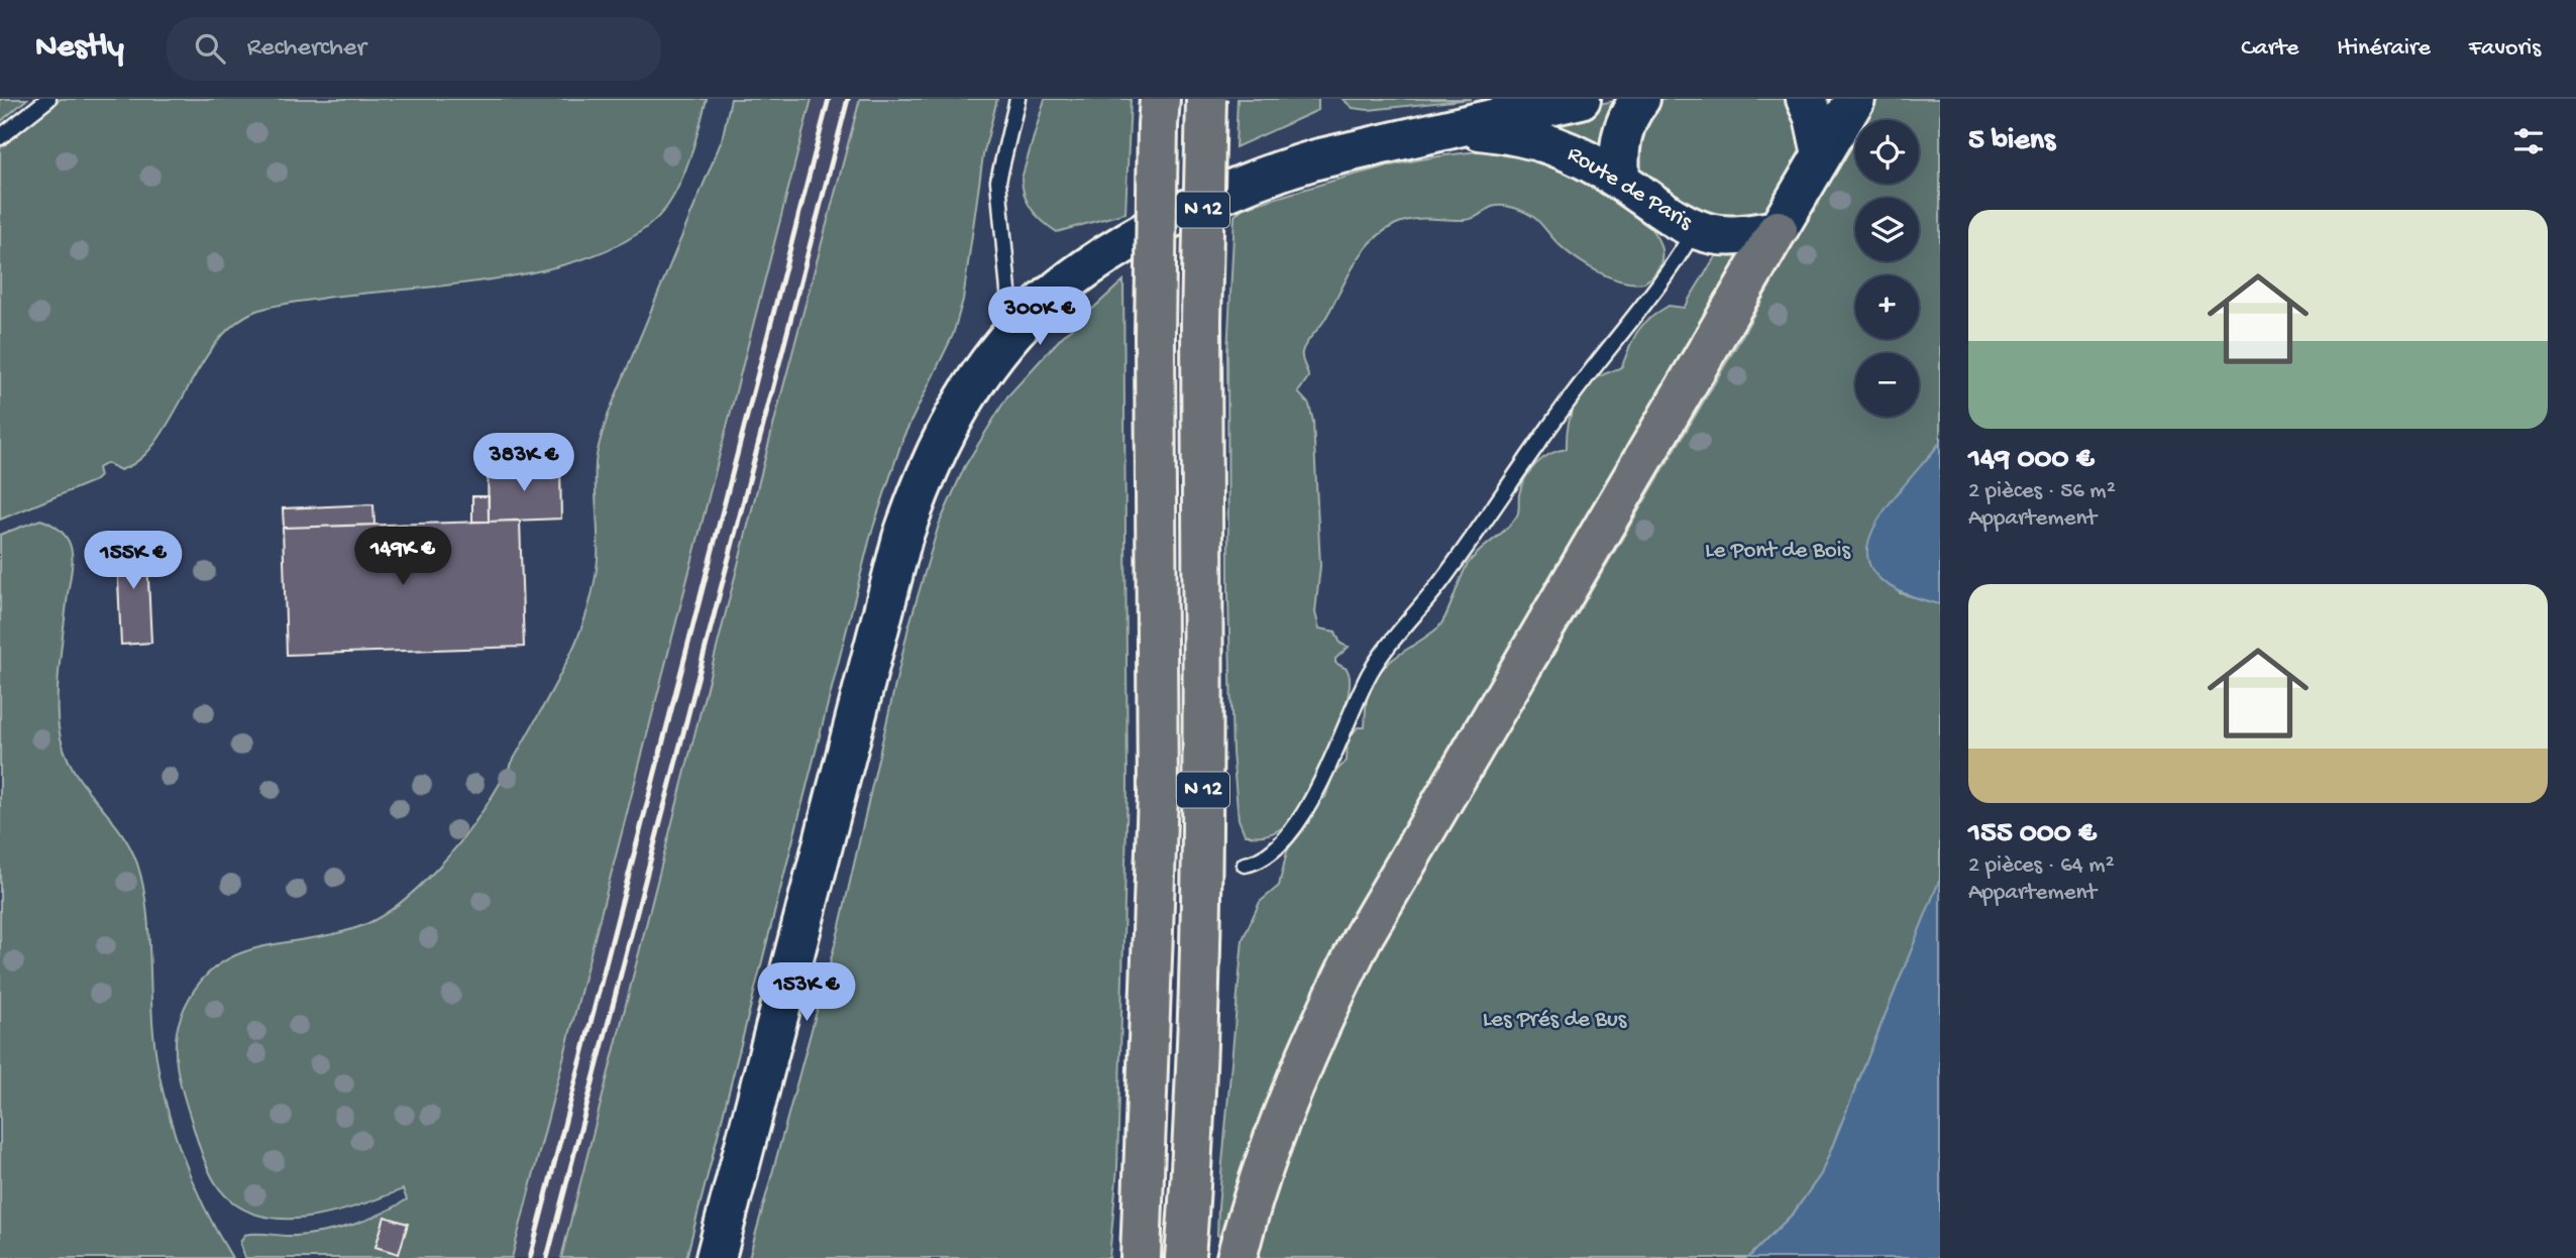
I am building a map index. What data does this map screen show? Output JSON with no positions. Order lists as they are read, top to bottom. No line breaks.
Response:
{"streets":{"highway":["N 12"],"street":["Route de Paris"]},"parks":["Le Pont de Bois","Les Prés de Bus"],"page":{"header":"Nestly","search":"Rechercher","nav":["Carte","Itinéraire","Favoris"],"heading":"5 biens","map_buttons":["+","−"],"list":[{"name":"149 000 €","note":"2 pièces · 56 m² · Appartement"},{"name":"155 000 €","note":"2 pièces · 64 m² · Appartement"}],"price":["300K €","383K €","149K €","155K €","153K €"]}}
